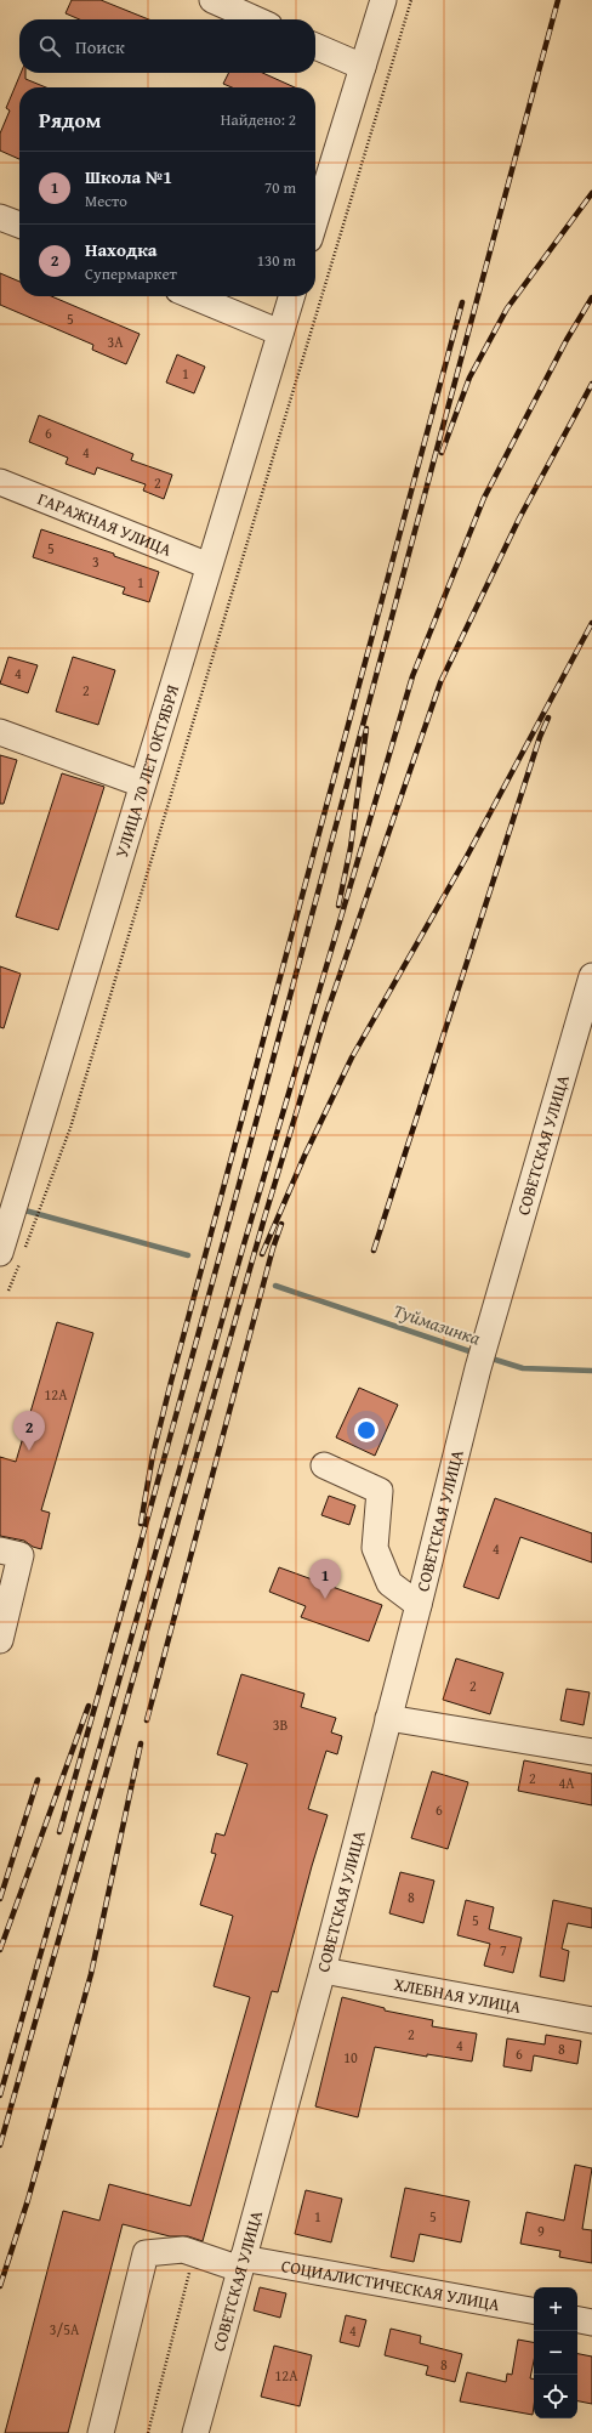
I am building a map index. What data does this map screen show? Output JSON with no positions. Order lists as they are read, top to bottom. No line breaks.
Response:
{"streets":{"street":["ГАРАЖНАЯ УЛИЦА","УЛИЦА 70 ЛЕТ ОКТЯБРЯ","СОВЕТСКАЯ УЛИЦА","ХЛЕБНАЯ УЛИЦА","СОЦИАЛИСТИЧЕСКАЯ УЛИЦА"]},"crossings":[["ГАРАЖНАЯ УЛИЦА","УЛИЦА 70 ЛЕТ ОКТЯБРЯ"],["СОВЕТСКАЯ УЛИЦА","ХЛЕБНАЯ УЛИЦА"],["СОВЕТСКАЯ УЛИЦА","СОЦИАЛИСТИЧЕСКАЯ УЛИЦА"]],"water":["Туймазинка"],"house_numbers":["5","3А","1","6","4","2","5","3","1","4","2","12А","4","2","3В","2","4А","6","8","5","7","2","4","8","6","10","1","5","9","3/5А","4","8","12А"],"page":{"search":"Поиск","heading":["Рядом","Найдено: 2"],"list":[{"mark":"1","name":"Школа №1","note":"Место","value":"70 m"},{"mark":"2","name":"Находка","note":"Супермаркет","value":"130 m"}],"pins":["2","1"],"map_buttons":["+","−"]}}
